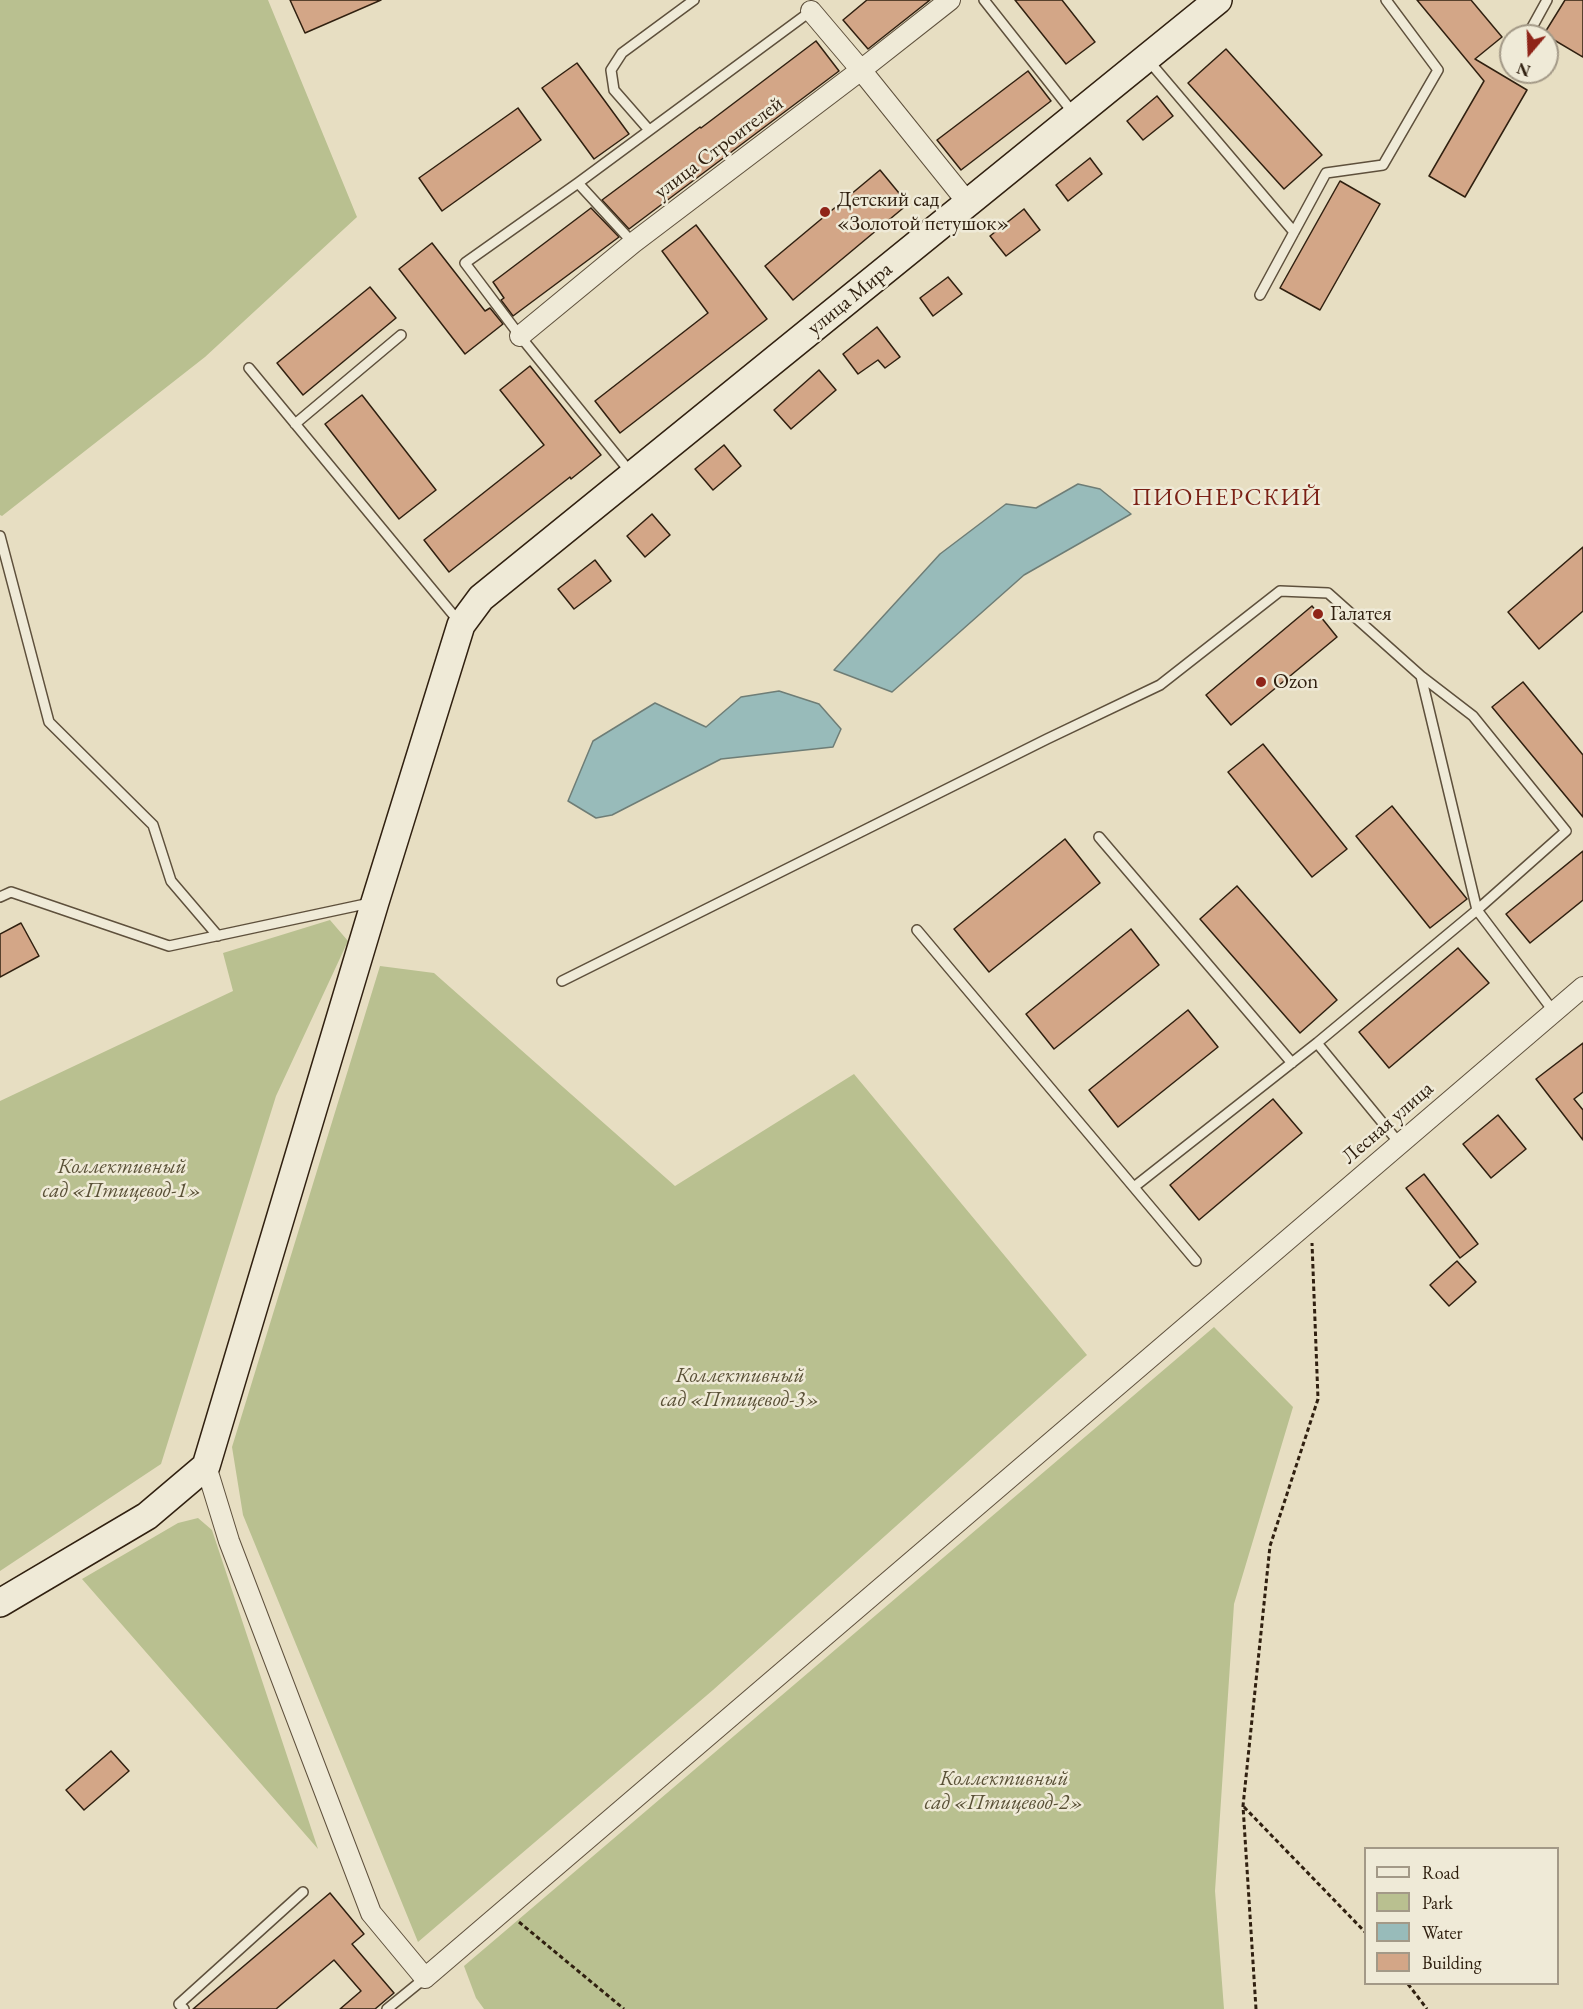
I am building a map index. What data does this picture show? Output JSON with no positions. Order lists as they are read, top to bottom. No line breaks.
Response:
{"streets":{"street":["улица Строителей","улица Мира","Лесная улица"]},"districts":["ПИОНЕРСКИЙ"],"parks":["Коллективный сад «Птицевод-1»","Коллективный сад «Птицевод-3»","Коллективный сад «Птицевод-2»"],"places":["Детский сад «Золотой петушок»","Галатея","Ozon"],"legend":["Road","Park","Water","Building"],"north":"bottom"}
